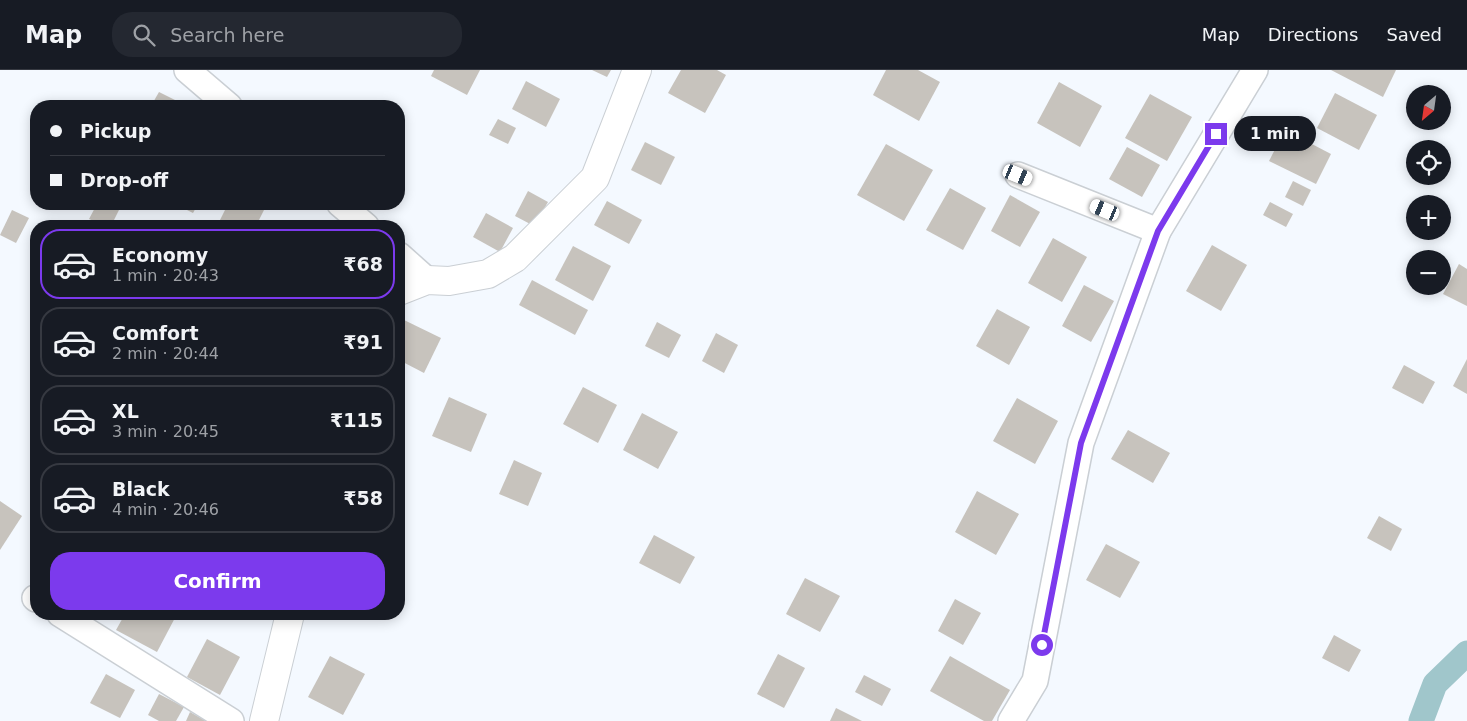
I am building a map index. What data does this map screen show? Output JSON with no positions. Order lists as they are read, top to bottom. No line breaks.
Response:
{"north":"bottom left","page":{"header":"Map","search":"Search here","nav":["Map","Directions","Saved"],"map_buttons":["+","−"],"banner":["Pickup","Drop-off"],"bubble":"1 min","list":[{"name":"Economy","note":"1 min · 20:43","value":"₹68"},{"name":"Comfort","note":"2 min · 20:44","value":"₹91"},{"name":"XL","note":"3 min · 20:45","value":"₹115"},{"name":"Black","note":"4 min · 20:46","value":"₹58"}],"buttons":"Confirm"}}
